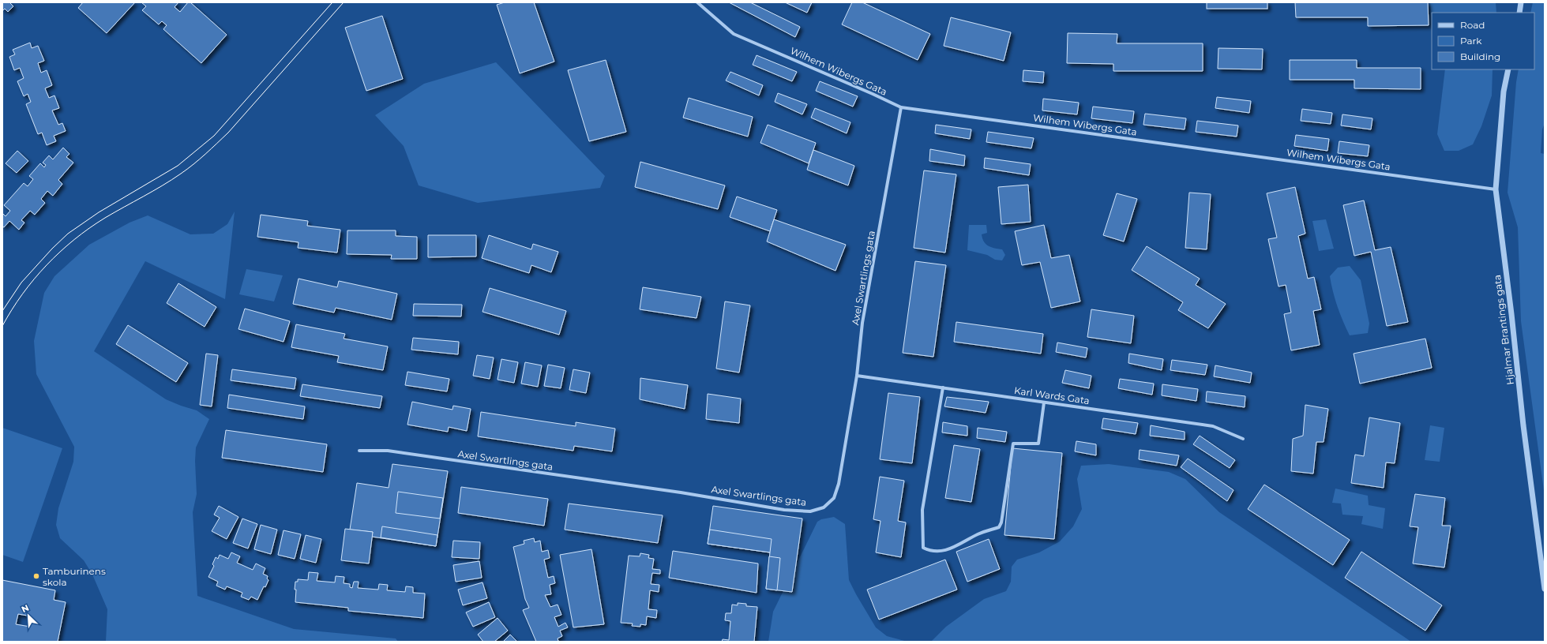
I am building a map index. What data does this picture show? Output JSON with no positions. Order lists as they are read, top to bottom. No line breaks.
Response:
{"streets":{"street":["Wilhem Wibergs Gata","Axel Swartlings gata","Hjalmar Brantings gata","Karl Wards Gata"]},"crossings":[["Wilhem Wibergs Gata","Axel Swartlings gata"],["Wilhem Wibergs Gata","Hjalmar Brantings gata"],["Axel Swartlings gata","Karl Wards Gata"]],"places":["Tamburinens skola"],"legend":["Road","Park","Building"],"north":"top left"}
